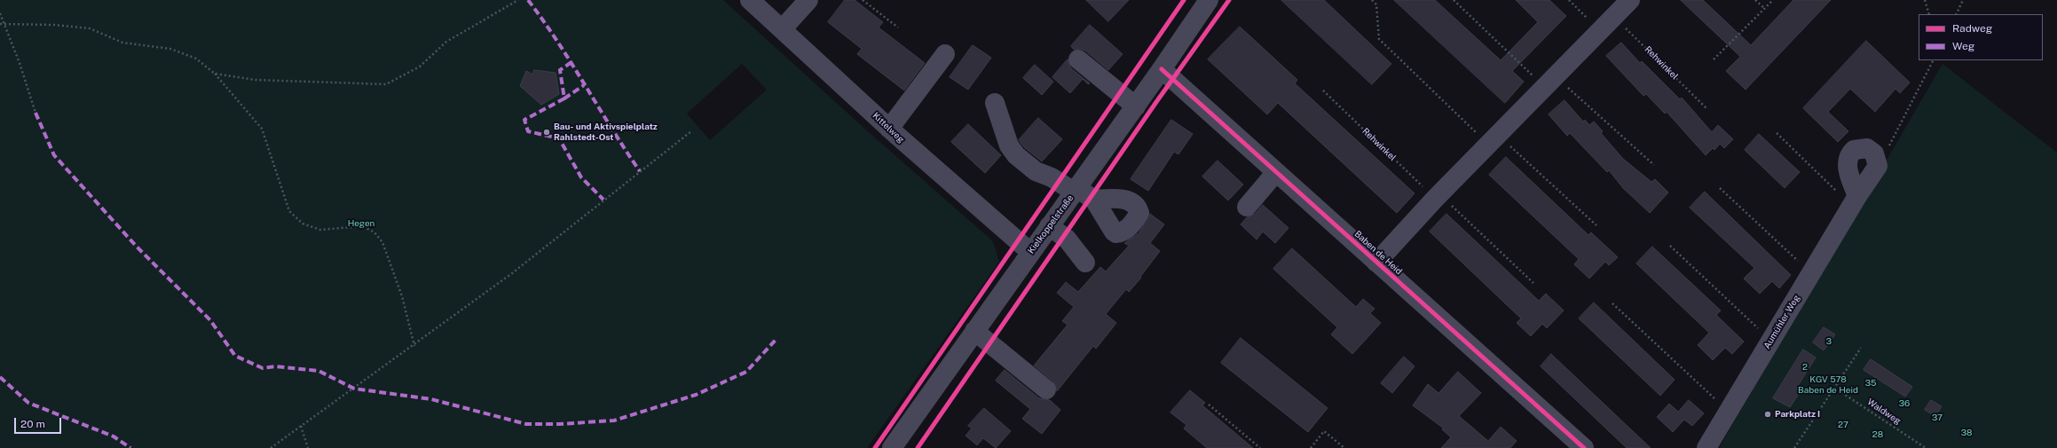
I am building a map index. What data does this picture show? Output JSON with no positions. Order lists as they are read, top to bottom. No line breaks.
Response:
{"streets":{"street":["Kittelweg","Kielkoppelstraße","Baben de Heid","Aumühler Weg"],"path":["Rehwinkel","Waldweg"]},"crossings":[["Kittelweg","Kielkoppelstraße"],["Kielkoppelstraße","Baben de Heid"]],"parks":["Hegen","3","2","KGV 578 Baben de Heid","35","36","37","27","38","28"],"places":["Bau- und Aktivspielplatz Rahlstedt-Ost","Parkplatz I"],"legend":["Radweg","Weg"],"scale_bar":"20 m"}
